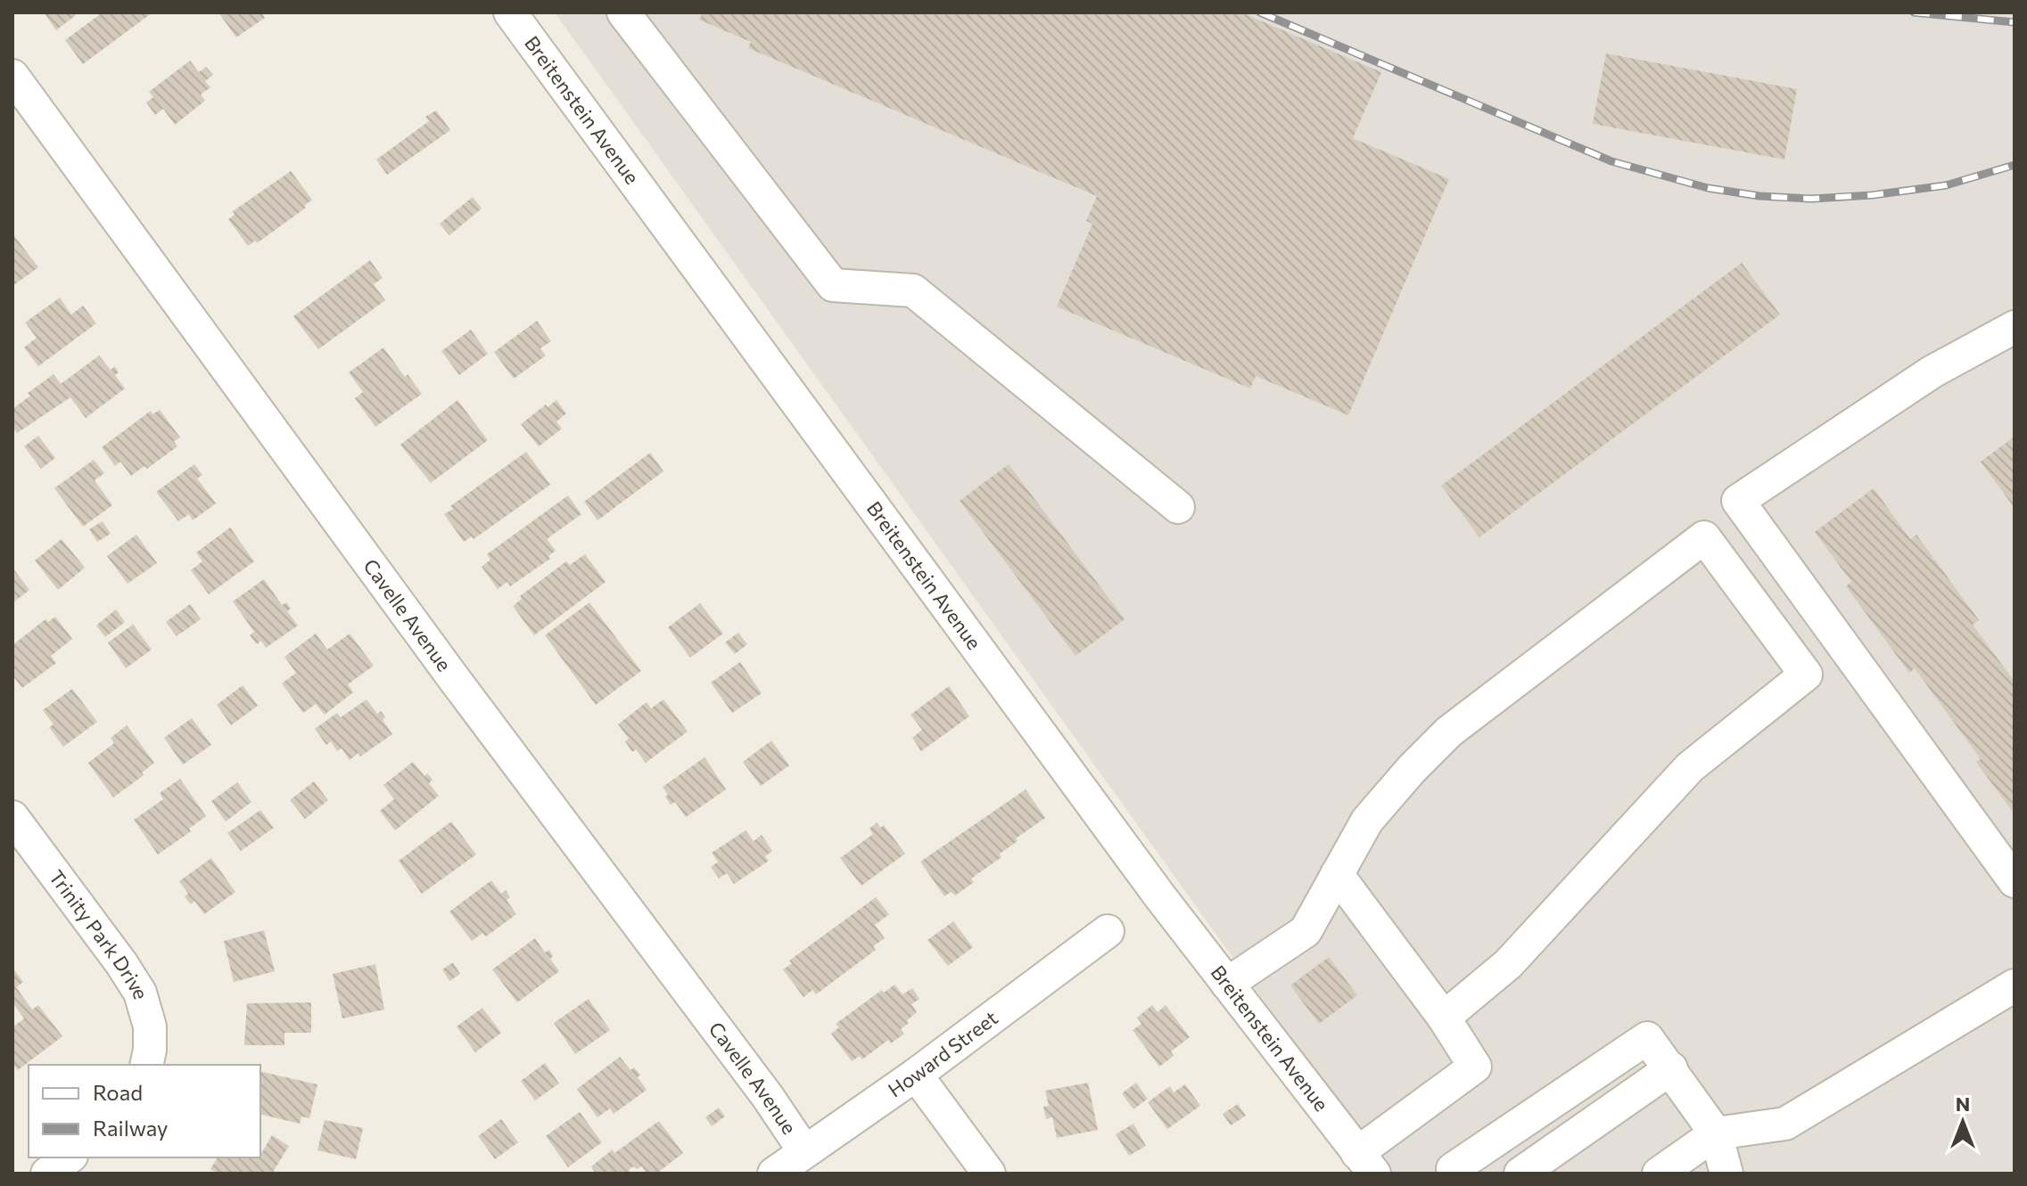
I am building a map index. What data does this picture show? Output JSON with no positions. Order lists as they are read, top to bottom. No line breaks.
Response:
{"streets":{"street":["Breitenstein Avenue","Cavelle Avenue","Trinity Park Drive","Howard Street"]},"crossings":[["Cavelle Avenue","Howard Street"]],"legend":["Road","Railway"],"north":"top"}
